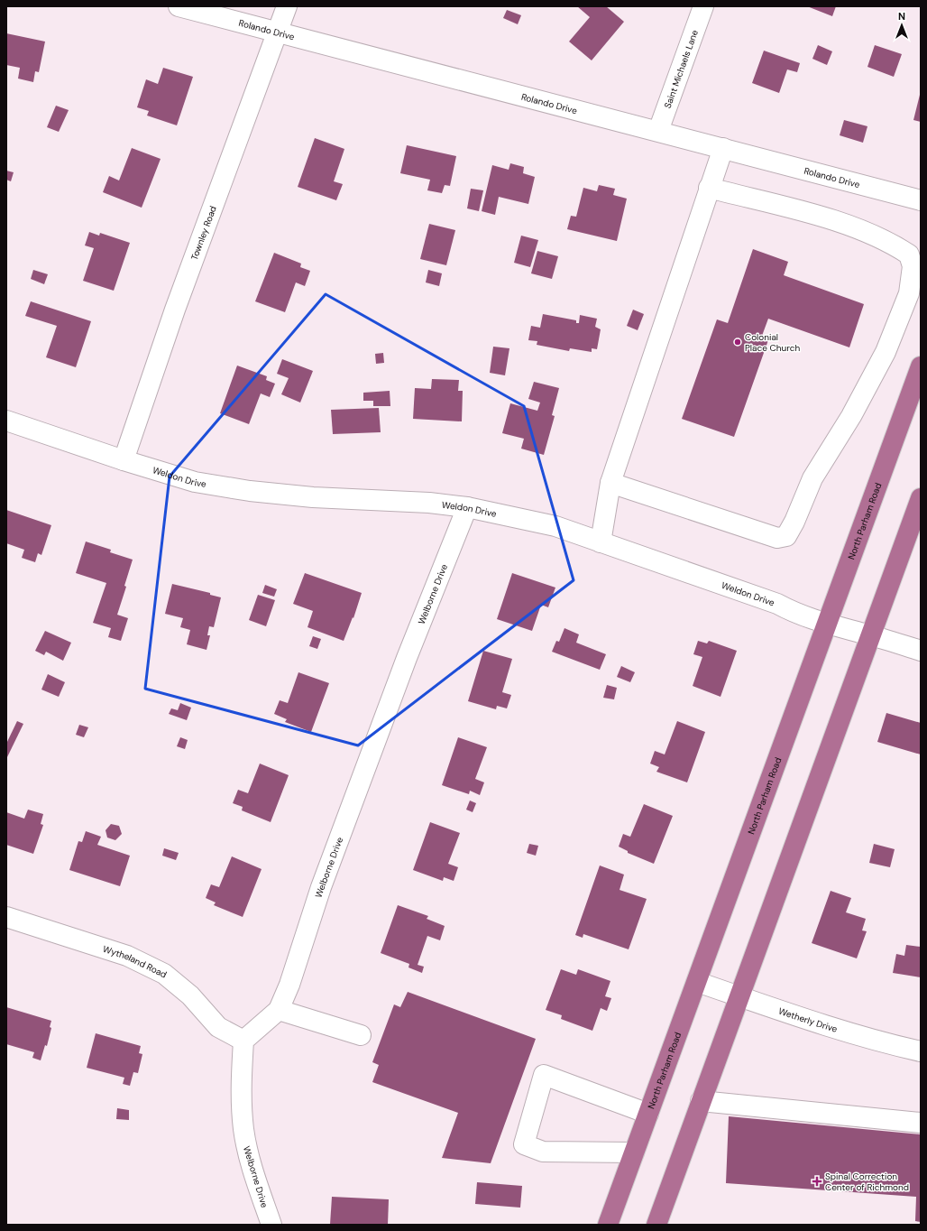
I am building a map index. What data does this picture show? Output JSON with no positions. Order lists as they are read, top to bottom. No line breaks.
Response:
{"streets":{"highway":["North Parham Road"],"street":["Rolando Drive","Saint Michaels Lane","Townley Road","Weldon Drive","Welborne Drive","Wytheland Road","Wetherly Drive"]},"crossings":[["Rolando Drive","Saint Michaels Lane"],["Rolando Drive","Townley Road"],["Townley Road","Weldon Drive"],["Weldon Drive","North Parham Road"],["Weldon Drive","Welborne Drive"],["North Parham Road","Wetherly Drive"],["Welborne Drive","Wytheland Road"]],"places":{"other":["Colonial Place Church"],"health":["Spinal Correction Center of Richmond"]},"north":"top"}
